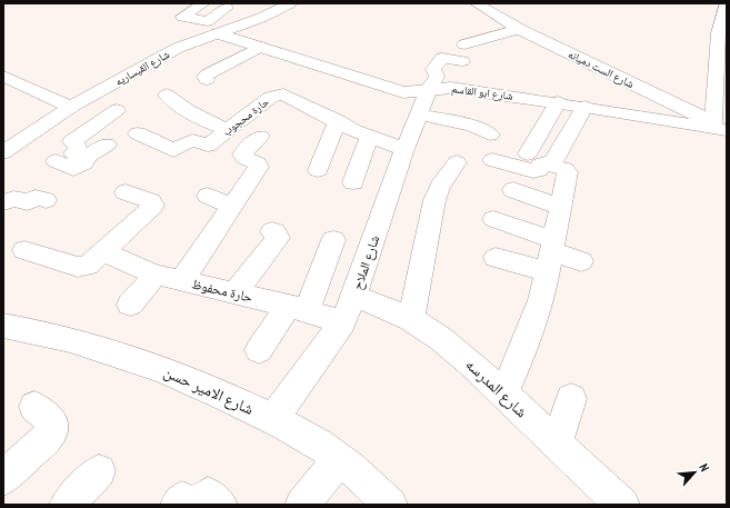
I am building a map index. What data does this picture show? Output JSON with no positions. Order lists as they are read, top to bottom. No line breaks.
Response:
{"streets":{"street":["شارع القيساريه","شارع الست دميانه","شارع ابو القاسم","حارة محجوب","شارع الملاح","حارة محفوظ","شارع المدرسه","شارع الامير حسن"]},"crossings":[["شارع القيساريه","شارع ابو القاسم"],["شارع الست دميانه","شارع ابو القاسم"],["شارع ابو القاسم","شارع الملاح"],["حارة محجوب","شارع الملاح"],["شارع الملاح","حارة محفوظ"],["شارع الملاح","شارع المدرسه"],["شارع الملاح","شارع الامير حسن"],["حارة محفوظ","شارع المدرسه"]],"north":"top right"}
